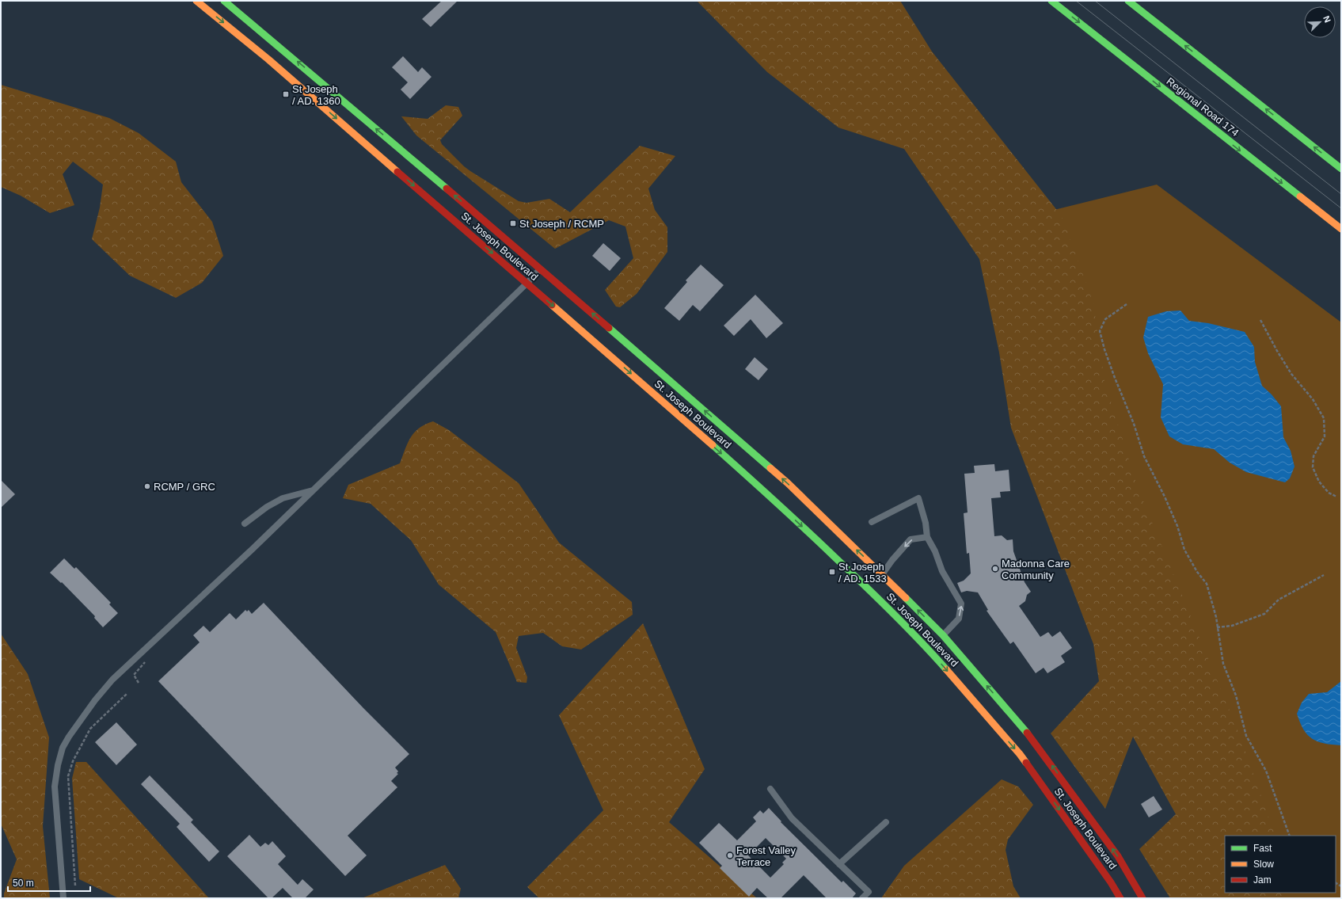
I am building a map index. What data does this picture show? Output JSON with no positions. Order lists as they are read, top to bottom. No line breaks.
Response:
{"streets":{"main road":["Regional Road 174","St. Joseph Boulevard"]},"places":{"transit":["St Joseph / AD. 1360","St Joseph / RCMP","St Joseph / AD. 1533"],"other":["RCMP / GRC","Madonna Care Community","Forest Valley Terrace"]},"legend":["Fast","Slow","Jam"],"scale_bar":"50 m","north":"top right"}
